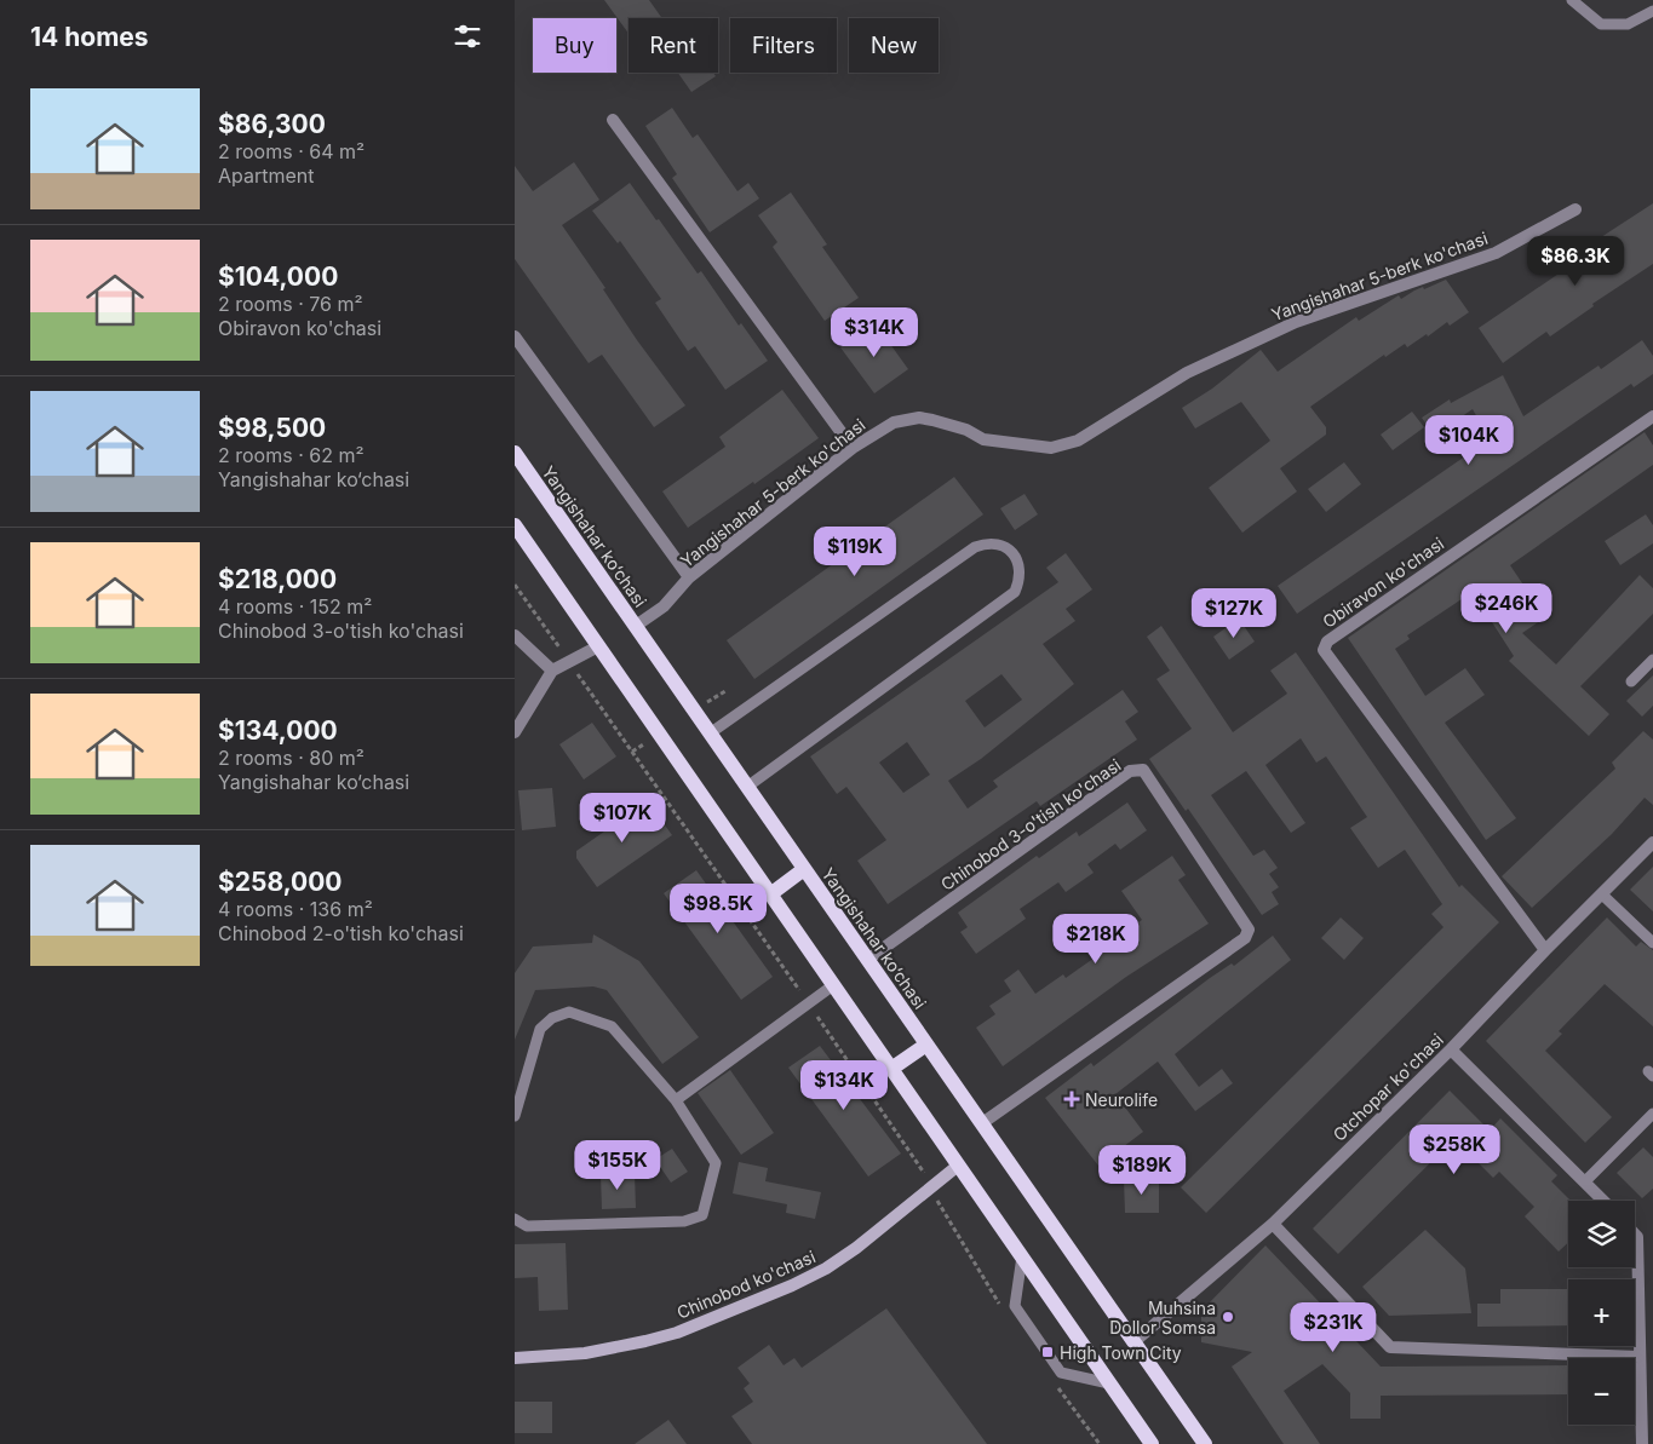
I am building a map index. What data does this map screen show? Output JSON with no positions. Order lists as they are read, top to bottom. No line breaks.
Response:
{"streets":{"main road":["Yangishahar ko‘chasi"],"street":["Yangishahar 5-berk ko'chasi","Obiravon ko'chasi","Chinobod 3-o'tish ko'chasi","Otchopar ko'chasi","Chinobod ko'chasi"]},"crossings":[["Yangishahar 5-berk ko'chasi","Yangishahar ko‘chasi"],["Yangishahar ko‘chasi","Chinobod 3-o'tish ko'chasi"],["Yangishahar ko‘chasi","Otchopar ko'chasi"],["Obiravon ko'chasi","Otchopar ko'chasi"]],"places":{"health":["Neurolife"],"other":["Muhsina Dollor Somsa"],"transit":["High Town City"]},"page":{"heading":"14 homes","chip":["Buy","Rent","Filters","New"],"list":[{"name":"$86,300","note":"2 rooms · 64 m² · Apartment"},{"name":"$104,000","note":"2 rooms · 76 m² · Obiravon ko'chasi"},{"name":"$98,500","note":"2 rooms · 62 m² · Yangishahar ko‘chasi"},{"name":"$218,000","note":"4 rooms · 152 m² · Chinobod 3-o'tish ko'chasi"},{"name":"$134,000","note":"2 rooms · 80 m² · Yangishahar ko‘chasi"},{"name":"$258,000","note":"4 rooms · 136 m² · Chinobod 2-o'tish ko'chasi"}],"price":["$86.3K","$314K","$104K","$119K","$246K","$127K","$107K","$98.5K","$218K","$134K","$258K","$155K","$189K","$231K"],"map_buttons":["+","−"]}}
